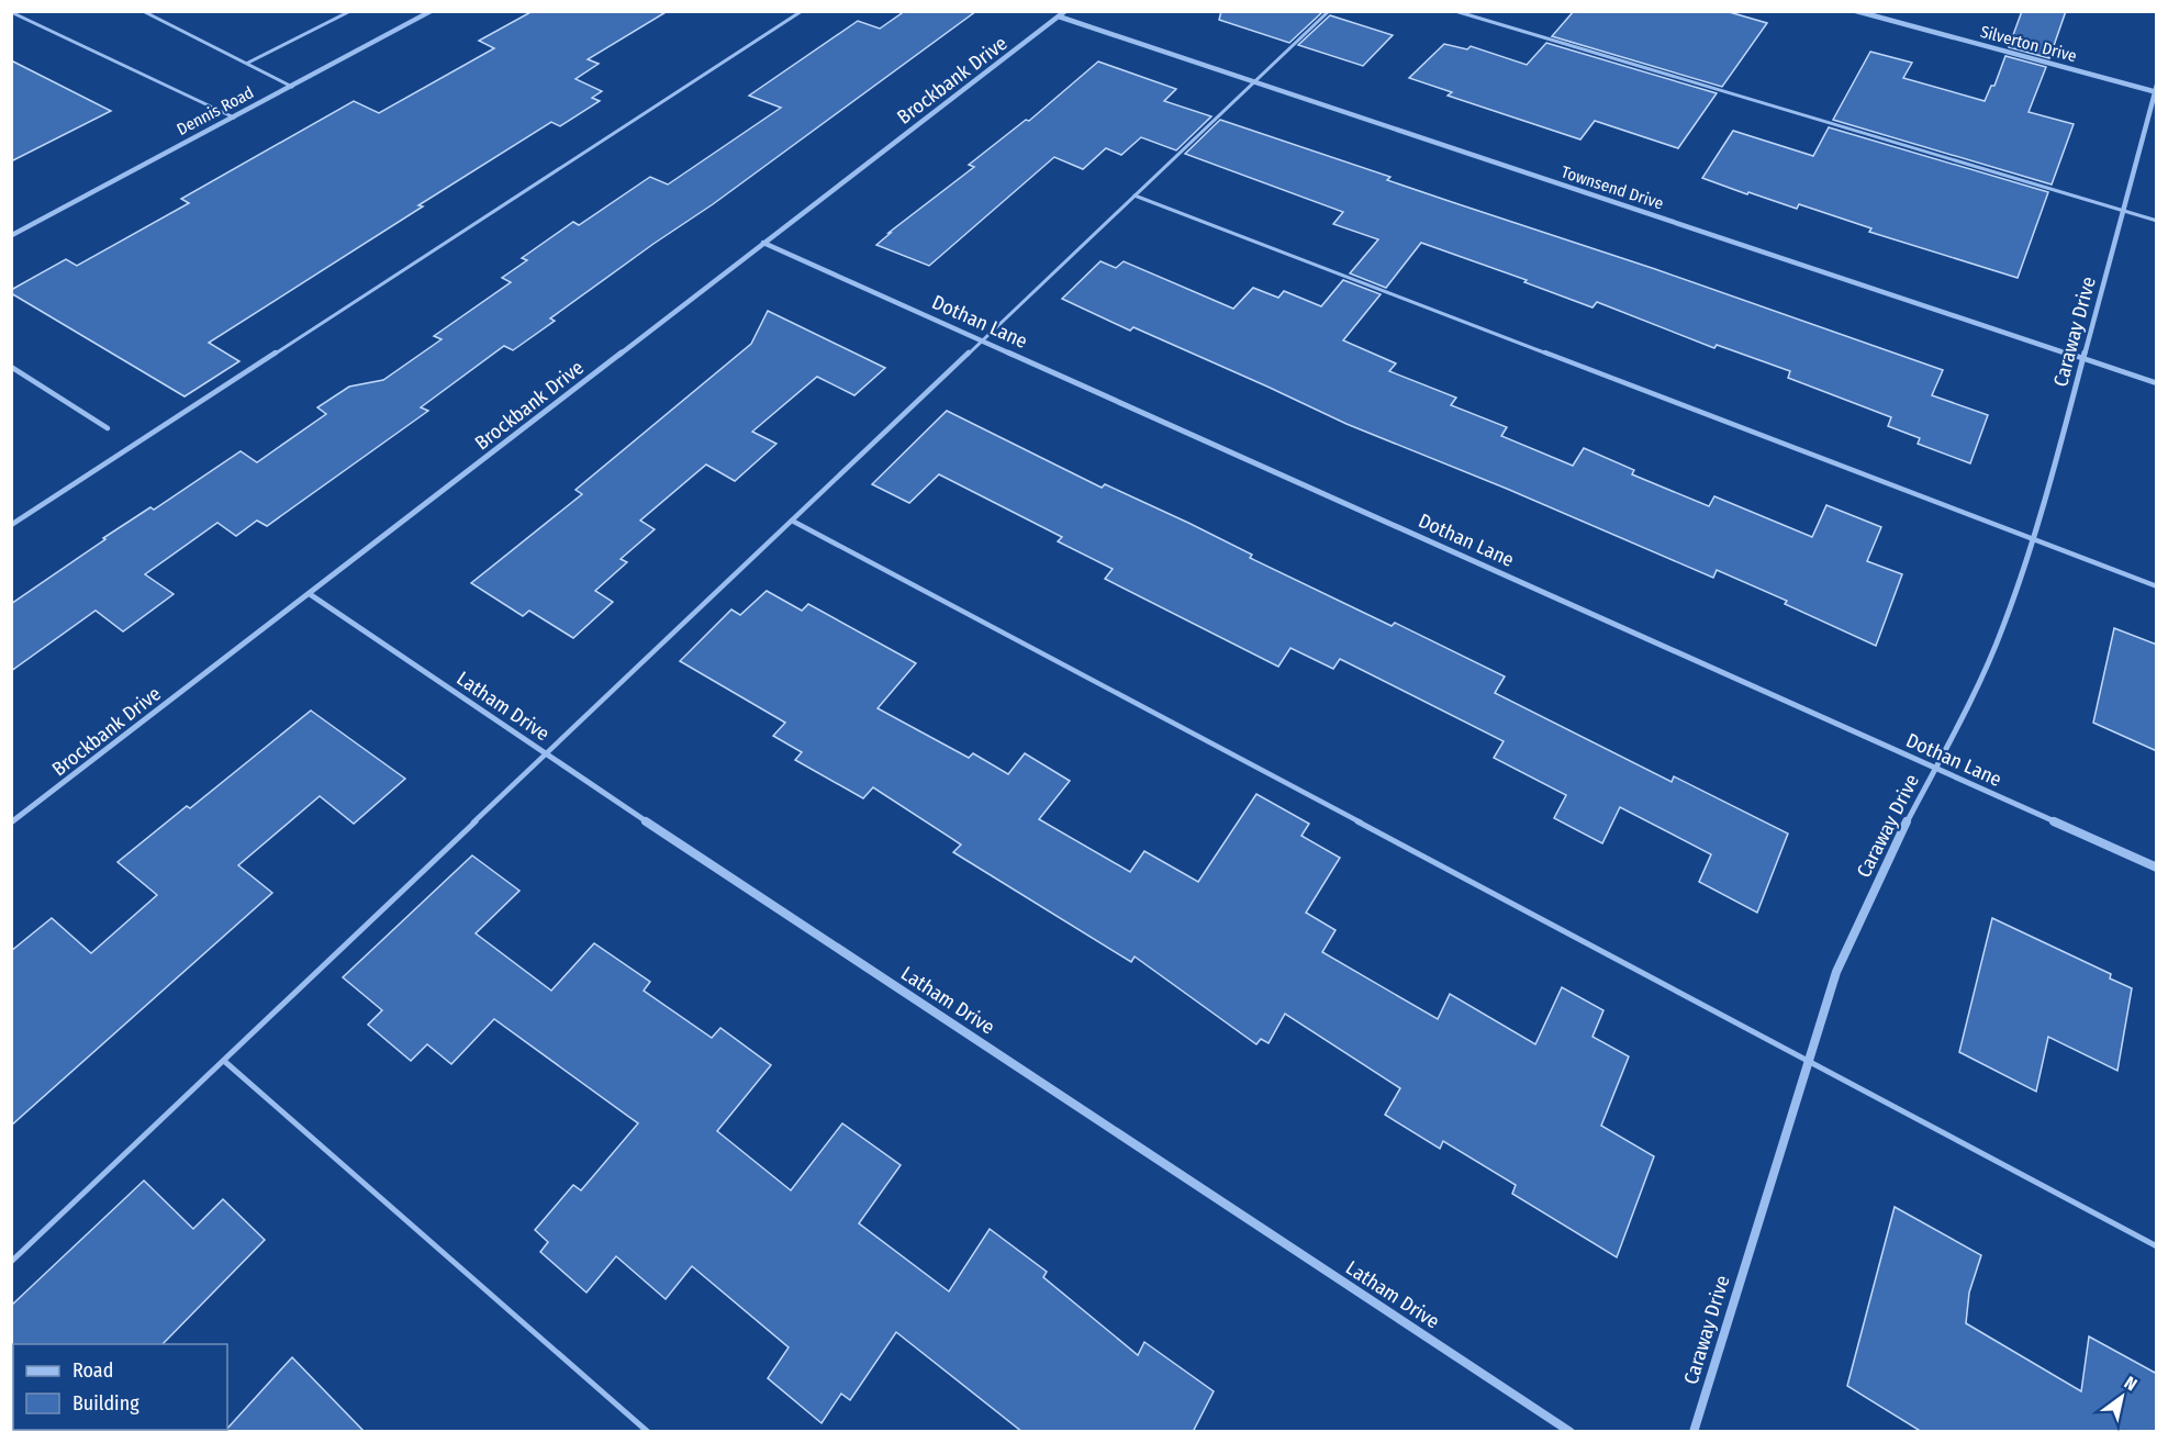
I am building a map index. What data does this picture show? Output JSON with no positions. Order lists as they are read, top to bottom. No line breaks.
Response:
{"streets":{"street":["Silverton Drive","Brockbank Drive","Dennis Road","Townsend Drive","Dothan Lane","Caraway Drive","Latham Drive"]},"crossings":[["Silverton Drive","Caraway Drive"],["Brockbank Drive","Townsend Drive"],["Brockbank Drive","Dothan Lane"],["Brockbank Drive","Latham Drive"],["Townsend Drive","Caraway Drive"],["Dothan Lane","Caraway Drive"]],"legend":["Road","Building"],"north":"top right"}
